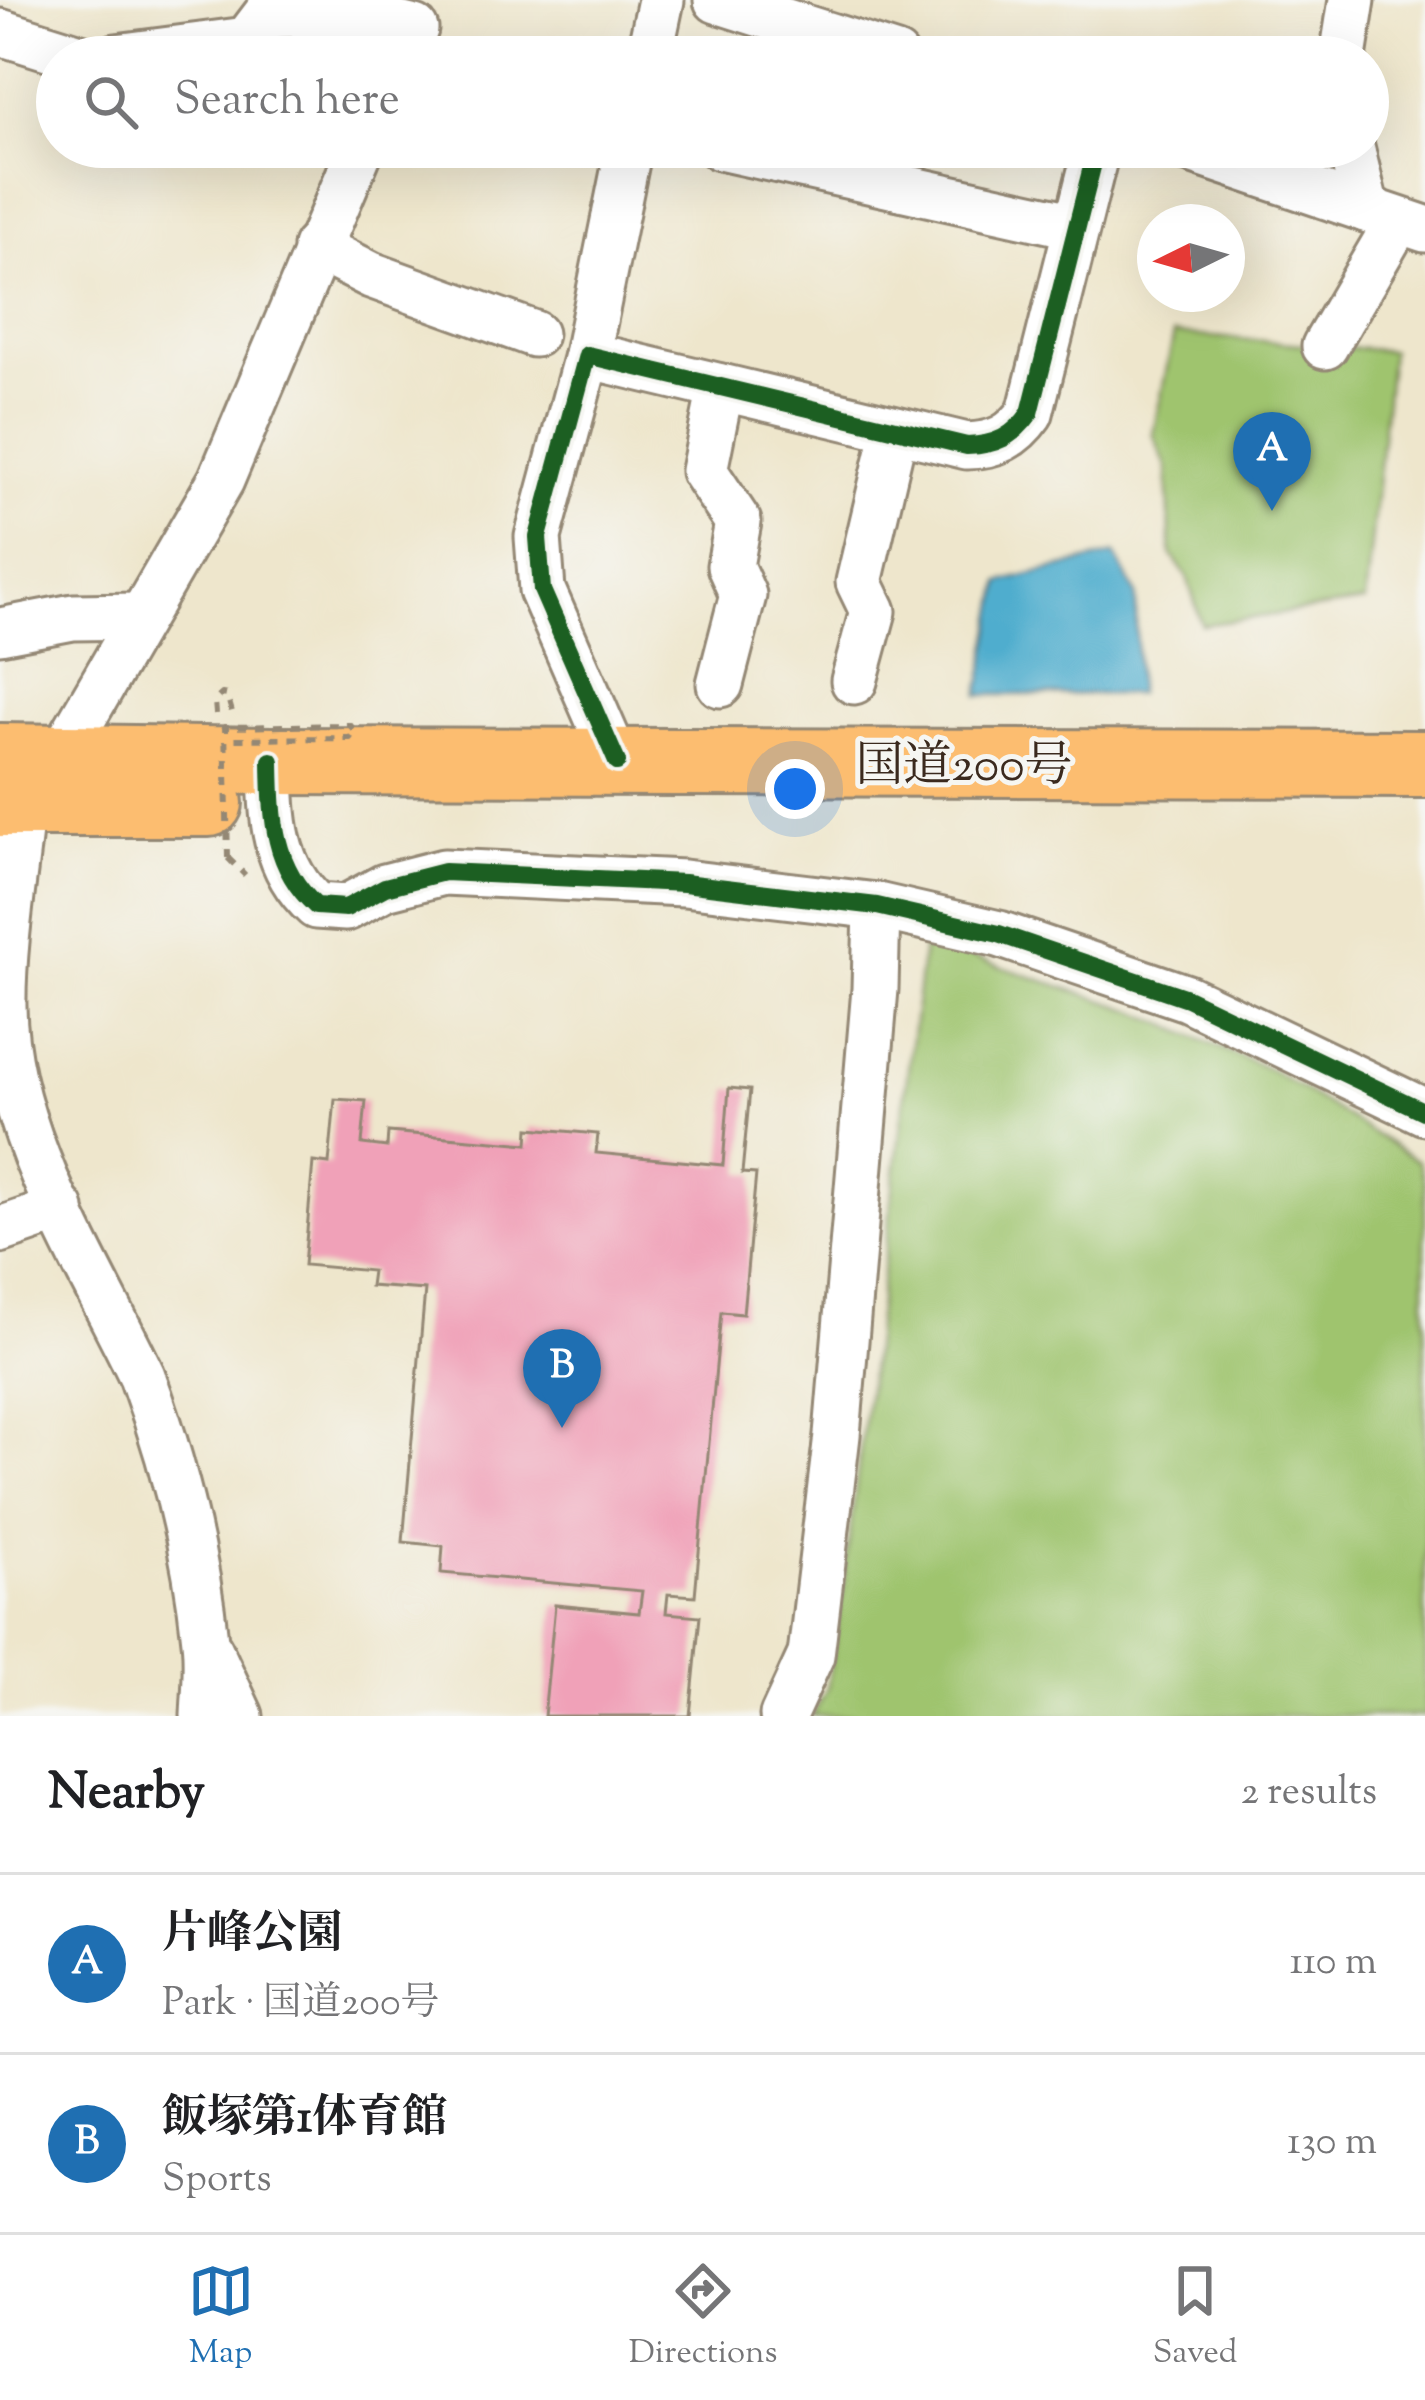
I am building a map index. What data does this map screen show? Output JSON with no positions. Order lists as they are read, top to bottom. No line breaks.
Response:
{"streets":{"highway":["国道200号"]},"north":"left","page":{"search":"Search here","pins":["A","B"],"heading":["Nearby","2 results"],"list":[{"mark":"A","name":"片峰公園","note":"Park · 国道200号","value":"110 m"},{"mark":"B","name":"飯塚第1体育館","note":"Sports","value":"130 m"}],"nav":["Map","Directions","Saved"]}}
